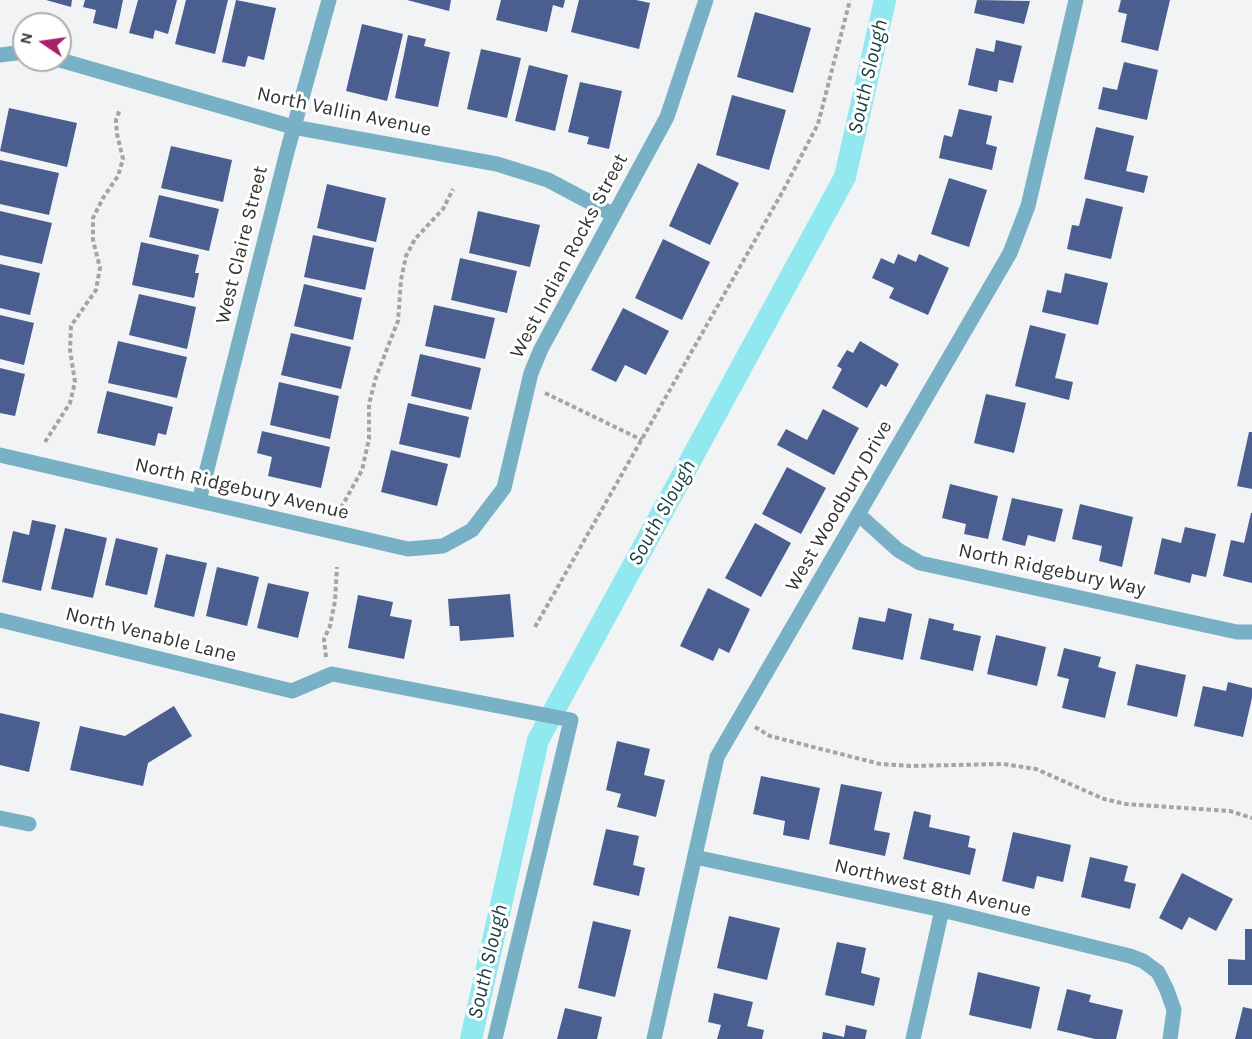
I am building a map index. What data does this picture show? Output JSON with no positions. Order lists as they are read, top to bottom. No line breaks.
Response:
{"streets":{"street":["North Vallin Avenue","West Claire Street","West Indian Rocks Street","North Ridgebury Avenue","West Woodbury Drive","North Ridgebury Way","North Venable Lane","Northwest 8th Avenue"]},"crossings":[["North Vallin Avenue","West Claire Street"],["North Vallin Avenue","West Indian Rocks Street"],["West Claire Street","North Ridgebury Avenue"],["West Indian Rocks Street","North Ridgebury Avenue"],["West Woodbury Drive","North Ridgebury Way"],["West Woodbury Drive","Northwest 8th Avenue"]],"water":["South Slough"],"north":"left"}
